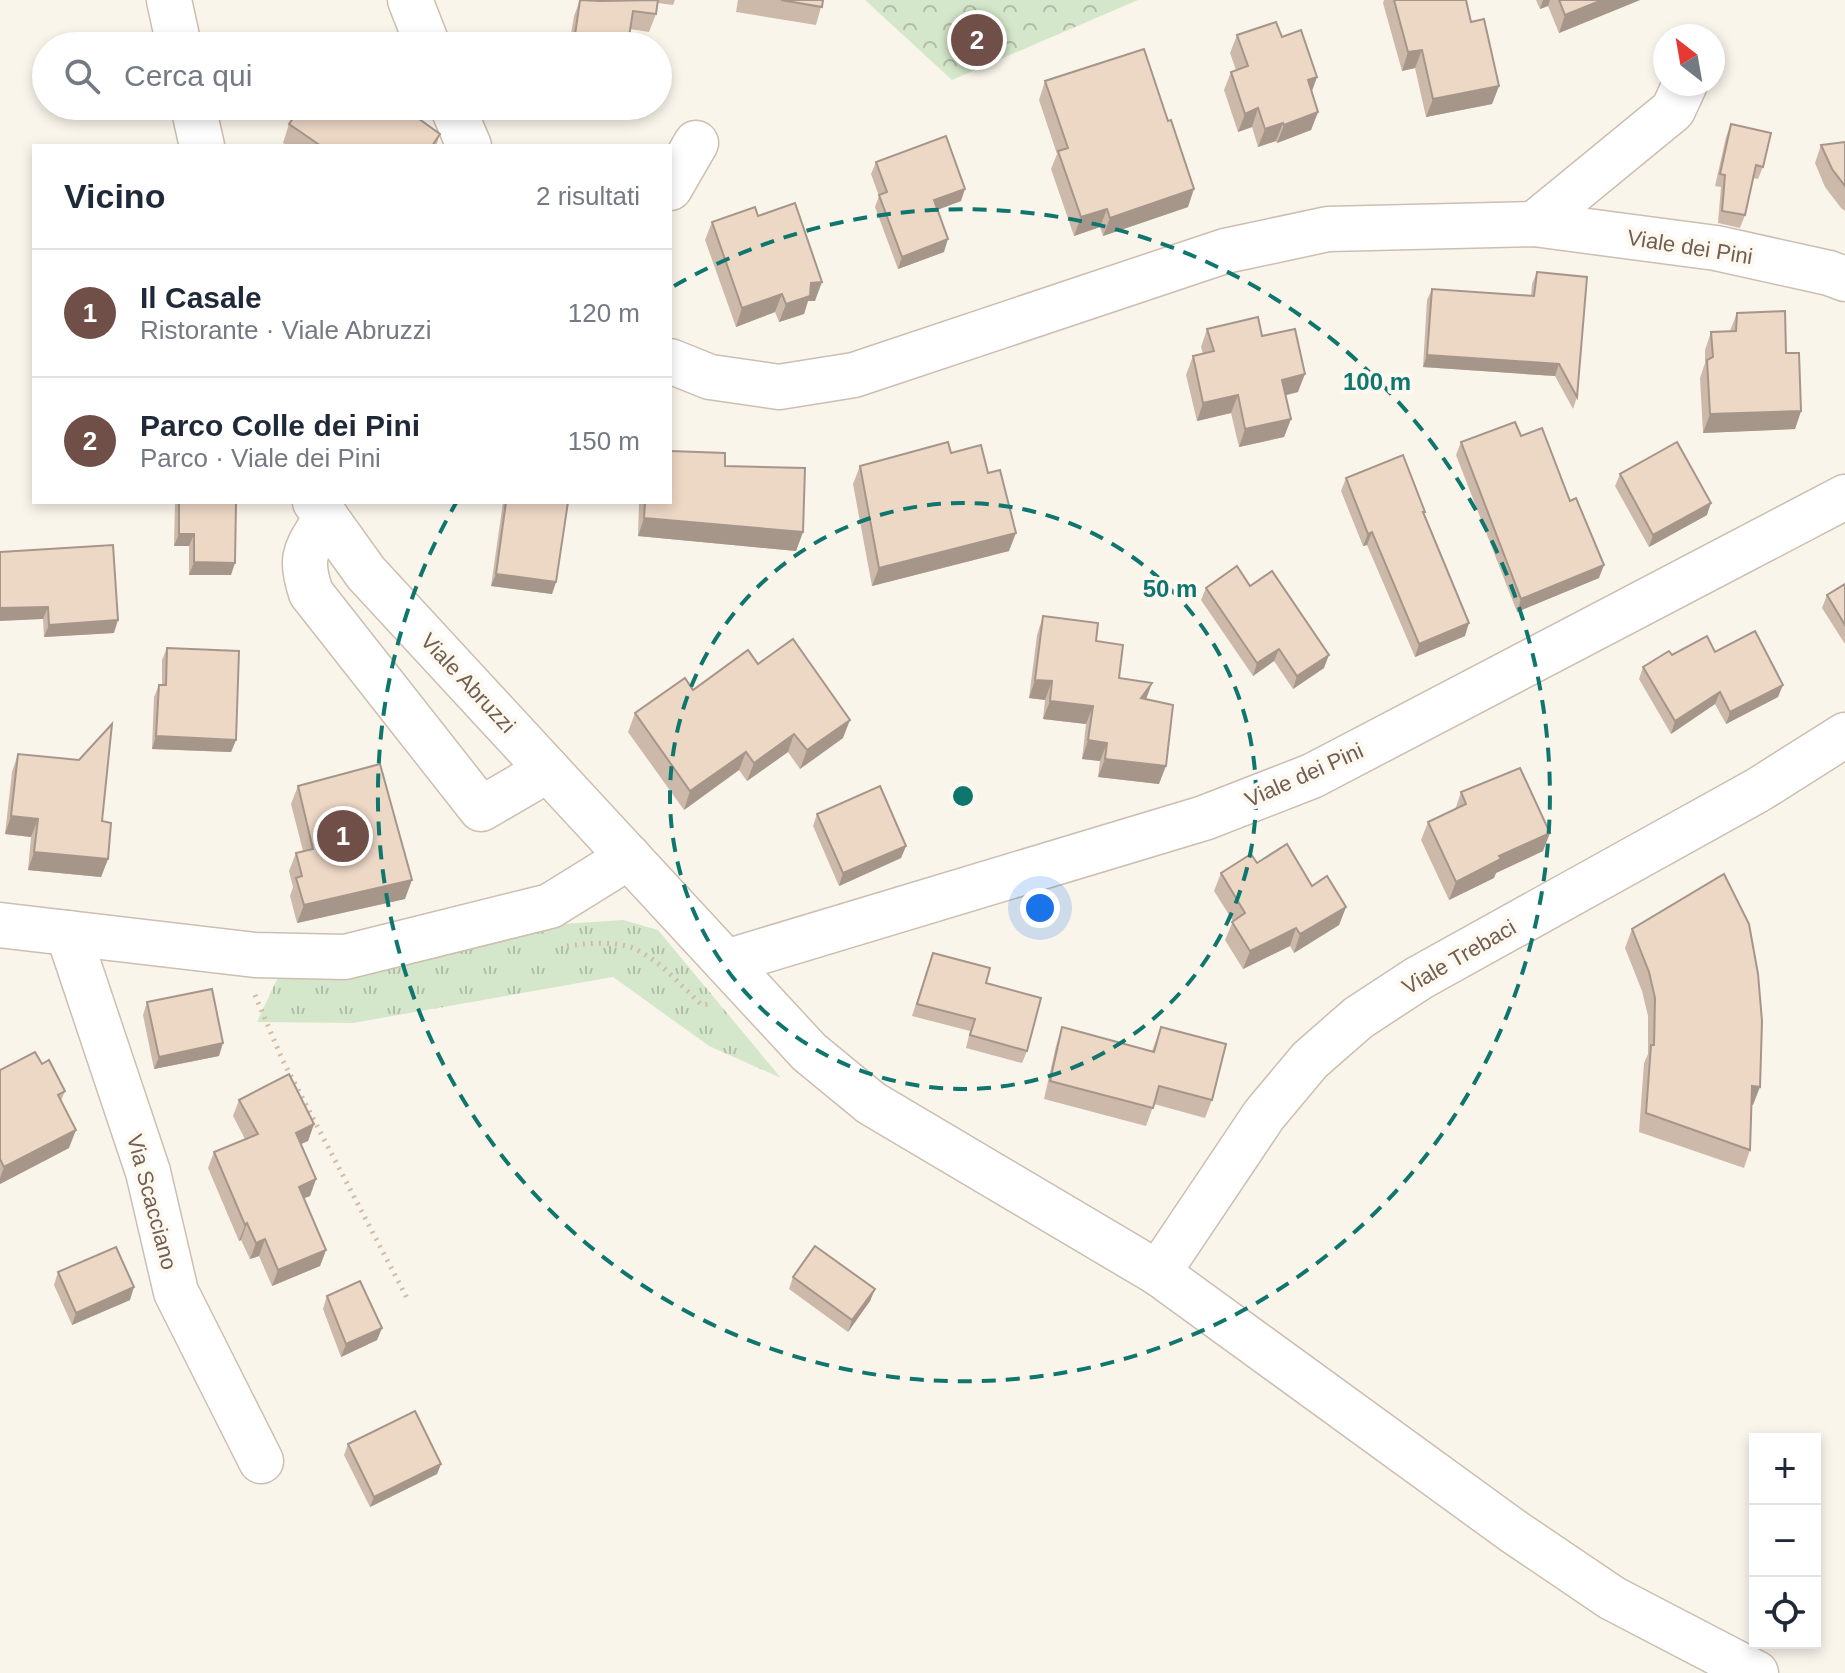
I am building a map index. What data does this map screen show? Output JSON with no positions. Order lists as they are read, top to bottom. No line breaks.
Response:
{"streets":{"street":["Viale dei Pini","Viale Abruzzi","Viale Trebaci","Via Scacciano"]},"crossings":[["Viale dei Pini","Viale Abruzzi"],["Viale Abruzzi","Viale Trebaci"]],"north":"top left","page":{"pins":["2","1"],"search":"Cerca qui","heading":["Vicino","2 risultati"],"list":[{"mark":"1","name":"Il Casale","note":"Ristorante · Viale Abruzzi","value":"120 m"},{"mark":"2","name":"Parco Colle dei Pini","note":"Parco · Viale dei Pini","value":"150 m"}],"map_buttons":["+","−"]},"rings":["100 m","50 m"]}
